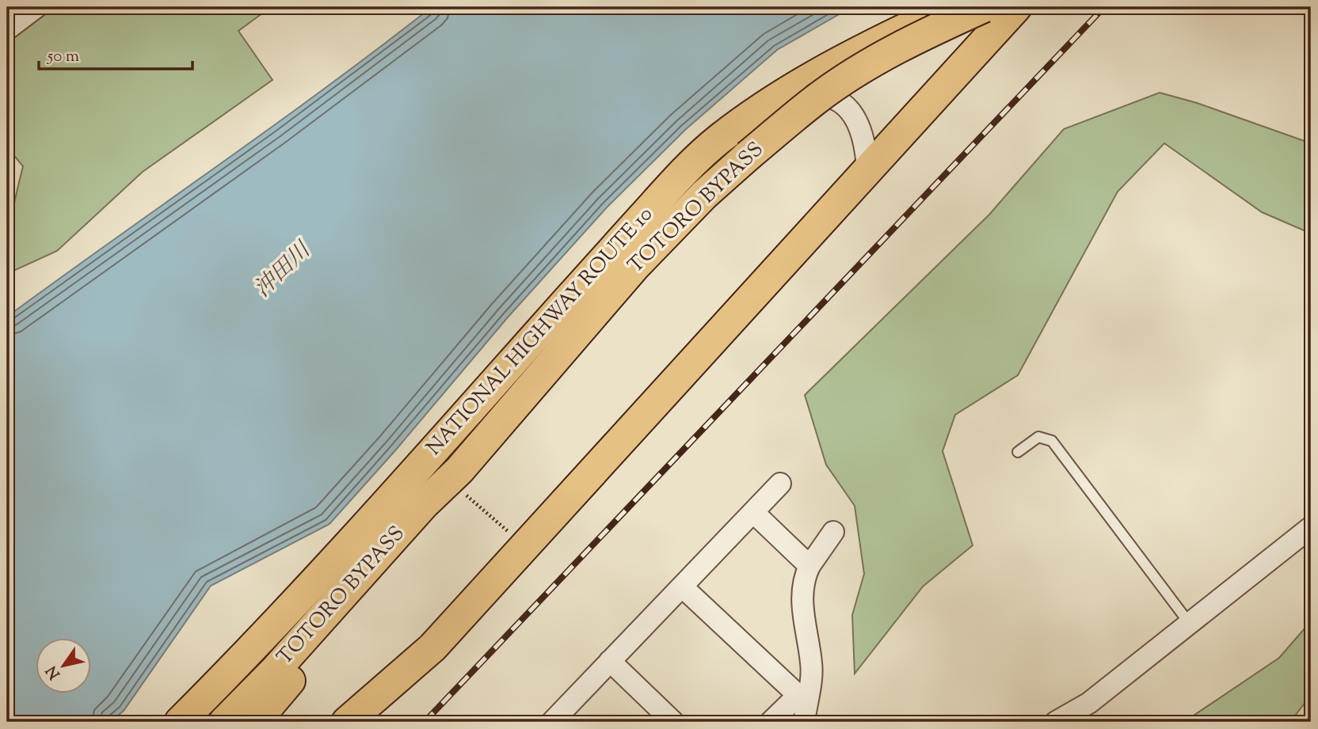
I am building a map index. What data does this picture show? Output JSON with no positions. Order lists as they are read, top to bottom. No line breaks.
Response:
{"streets":{"highway":["TOTORO BYPASS","NATIONAL HIGHWAY ROUTE 10"]},"water":["沖田川"],"scale_bar":"50 m","north":"bottom left"}
